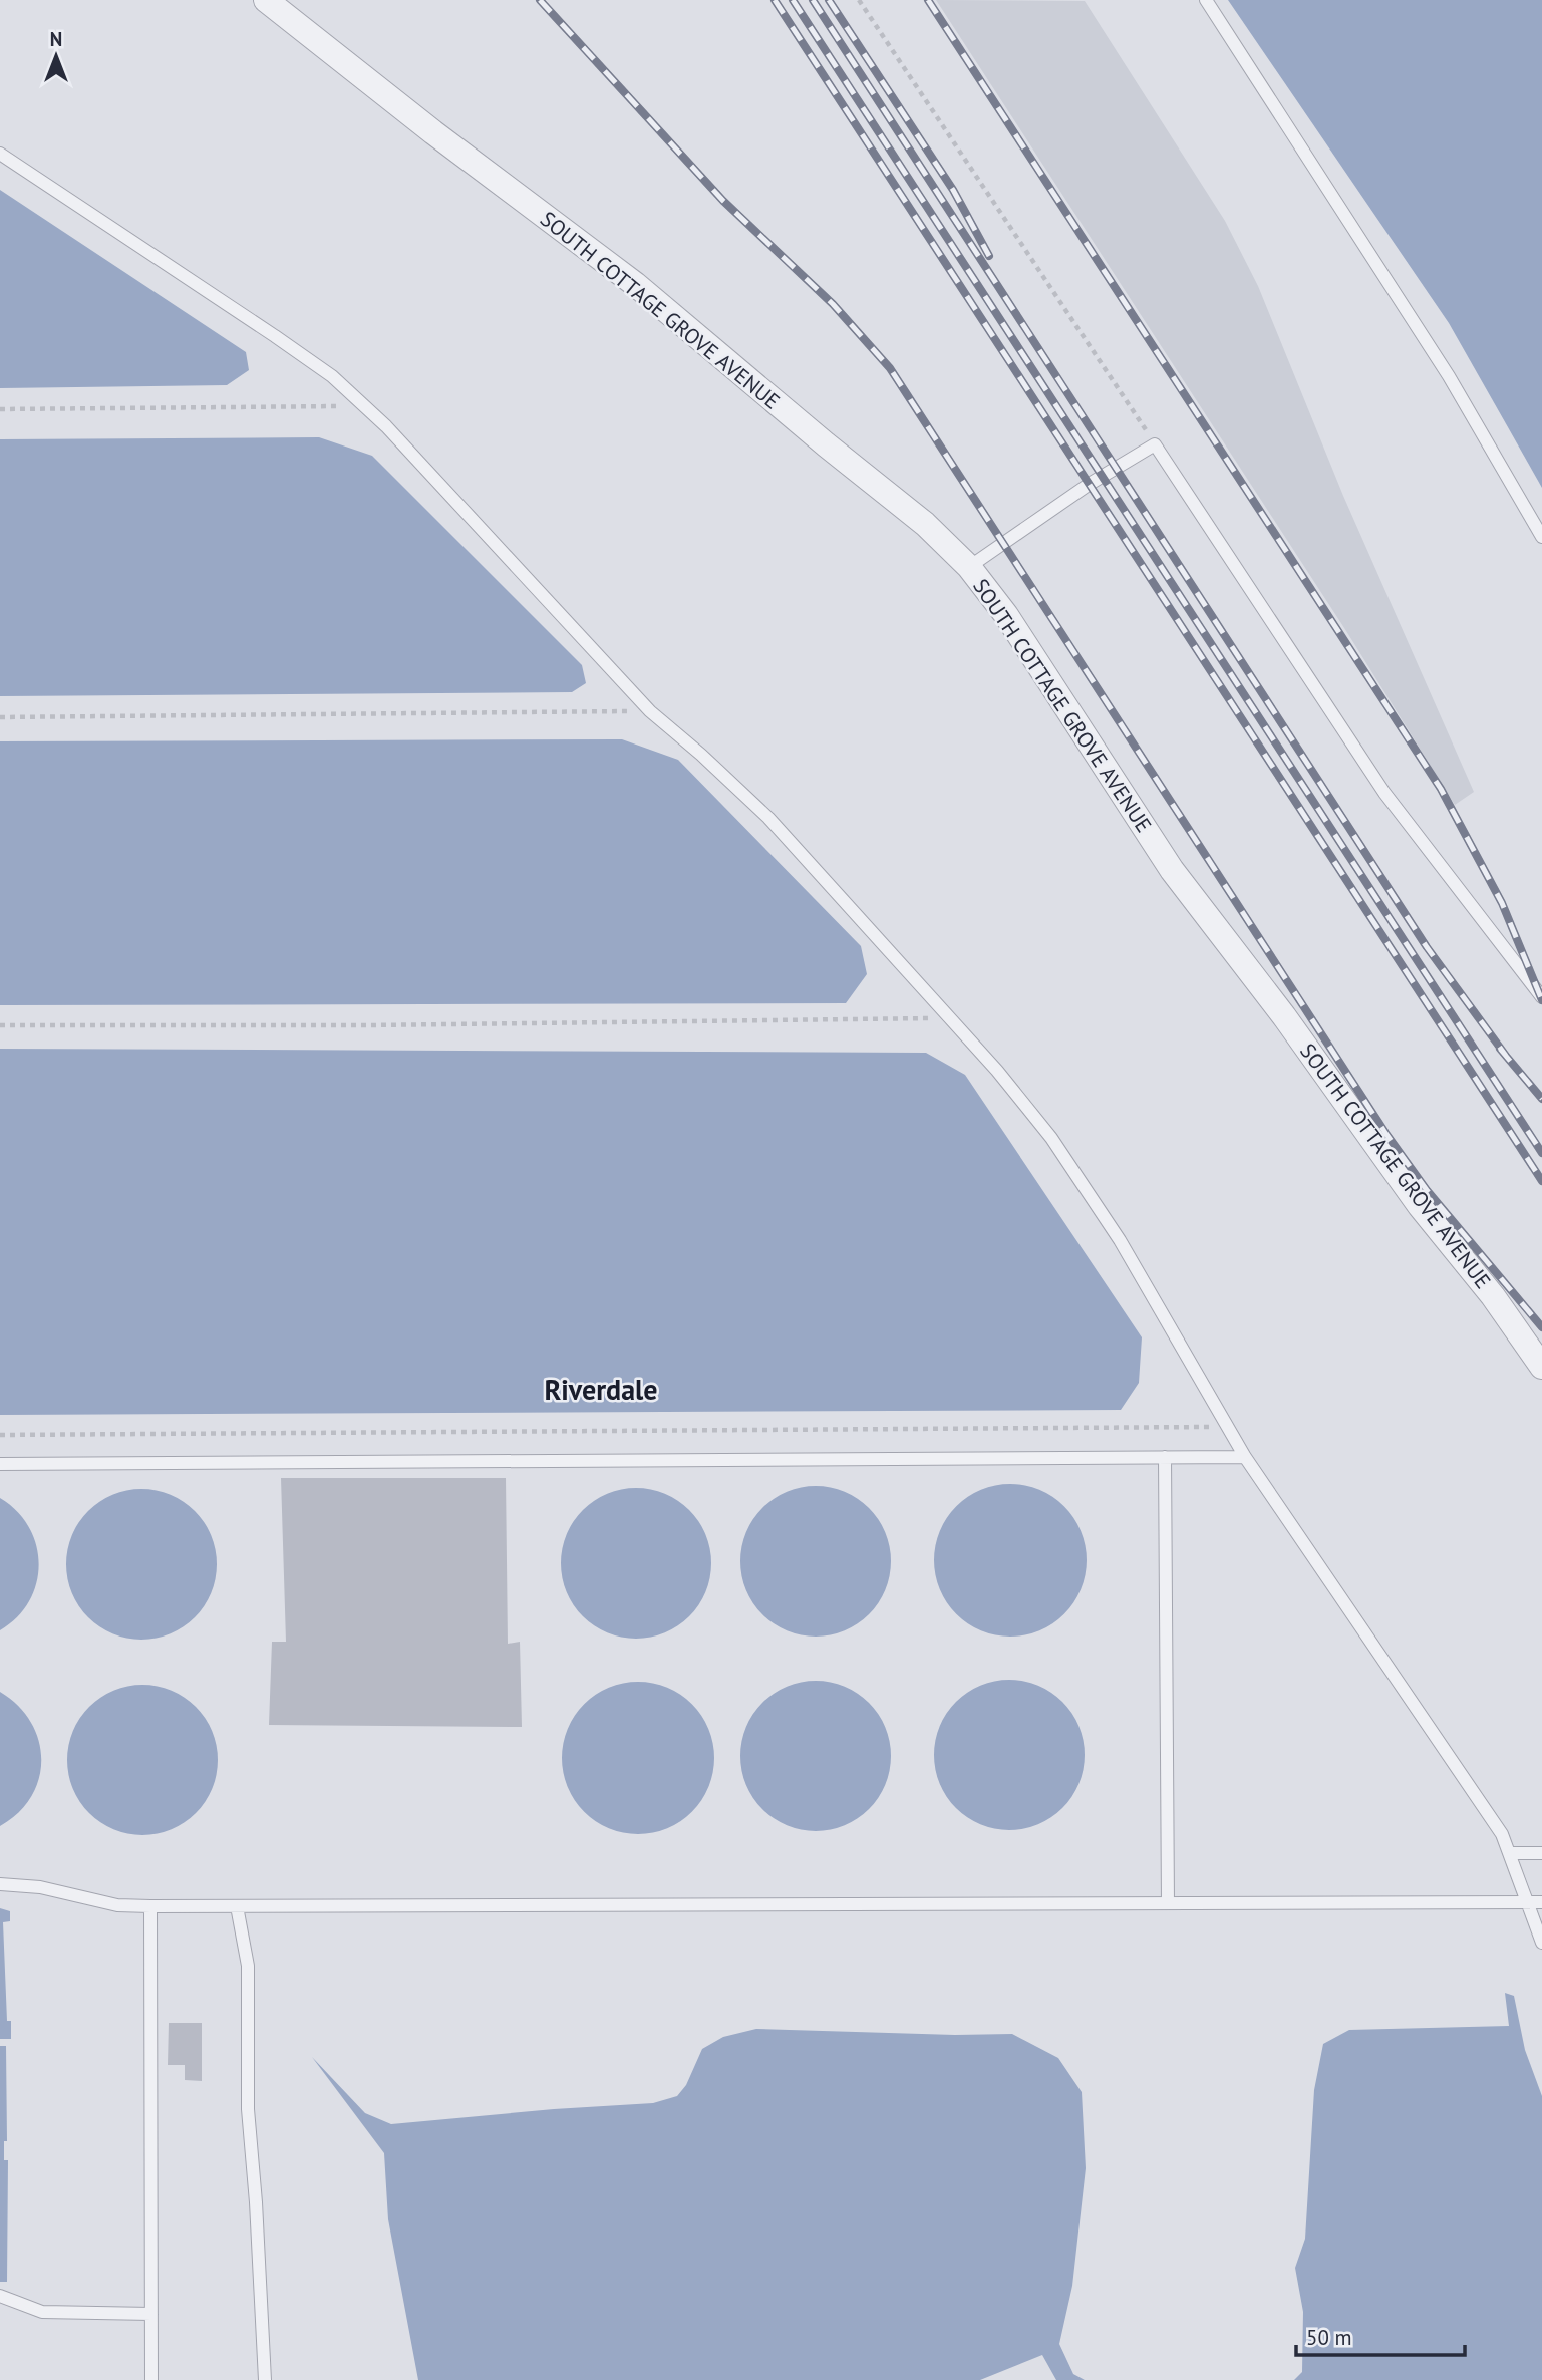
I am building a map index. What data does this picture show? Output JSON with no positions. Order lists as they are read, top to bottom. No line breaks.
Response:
{"streets":{"street":["SOUTH COTTAGE GROVE AVENUE"]},"districts":["Riverdale"],"scale_bar":"50 m","north":"top"}
